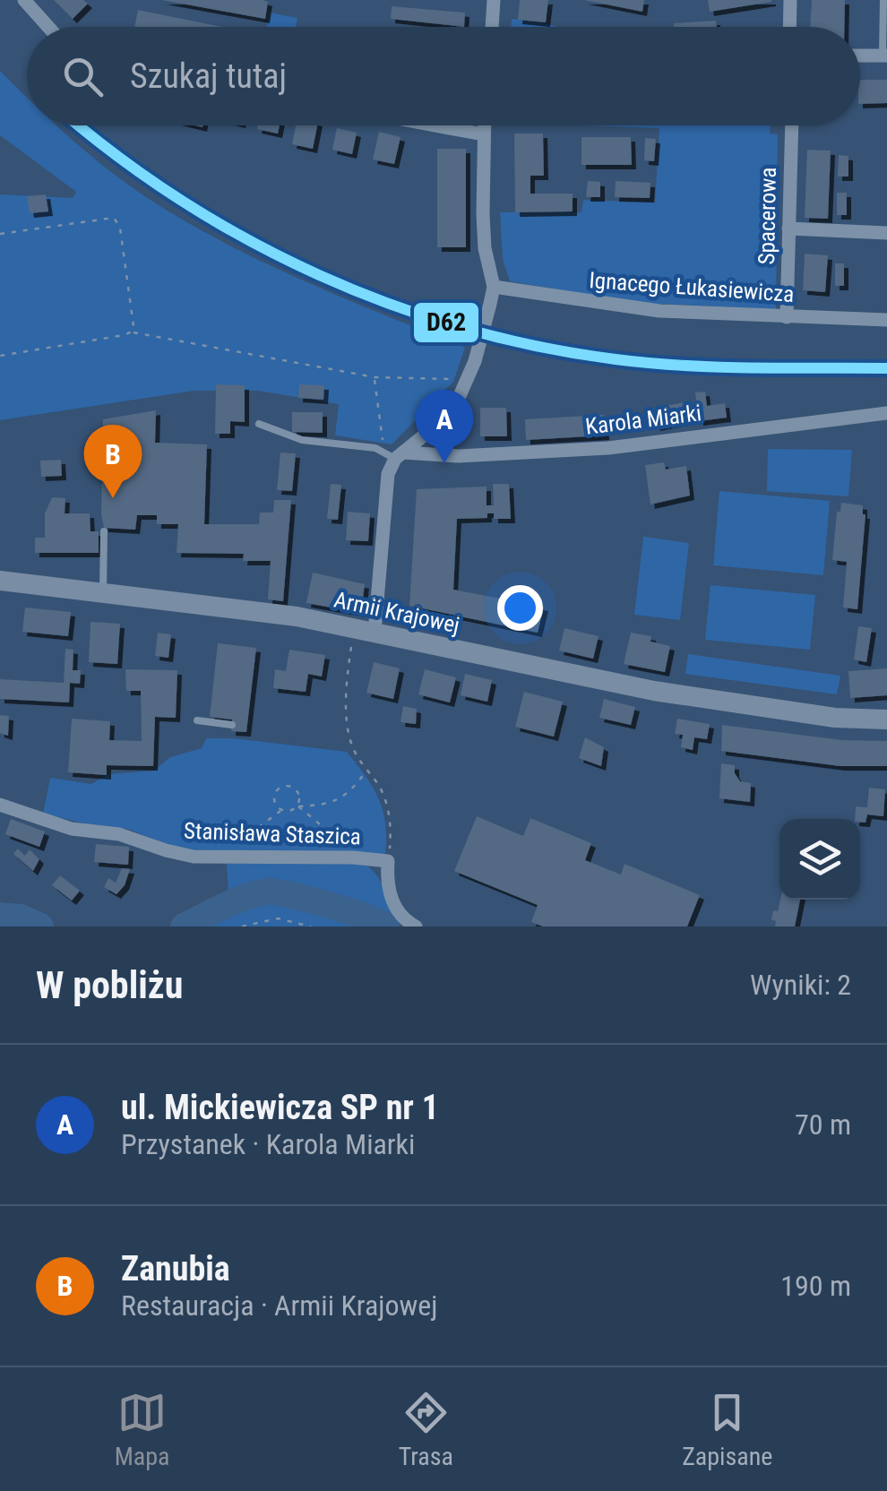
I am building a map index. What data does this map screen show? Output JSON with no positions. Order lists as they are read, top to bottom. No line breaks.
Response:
{"streets":{"main road":["Armii Krajowej"],"street":["Spacerowa","Ignacego Łukasiewicza","Karola Miarki","Stanisława Staszica"]},"crossings":[["Spacerowa","Ignacego Łukasiewicza"]],"lines":["transit line D62"],"page":{"search":"Szukaj tutaj","pins":["A","B"],"heading":["W pobliżu","Wyniki: 2"],"list":[{"mark":"A","name":"ul. Mickiewicza SP nr 1","note":"Przystanek · Karola Miarki","value":"70 m"},{"mark":"B","name":"Zanubia","note":"Restauracja · Armii Krajowej","value":"190 m"}],"nav":["Mapa","Trasa","Zapisane"]}}
